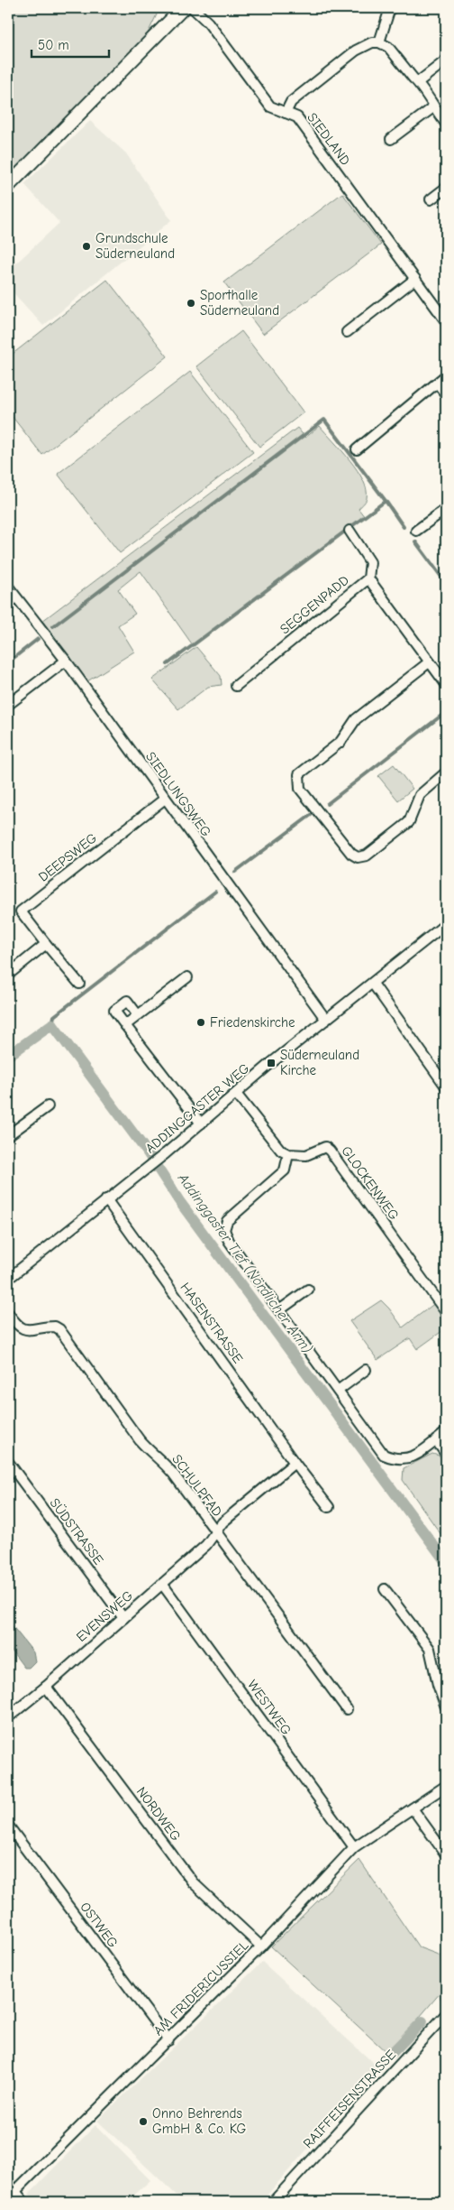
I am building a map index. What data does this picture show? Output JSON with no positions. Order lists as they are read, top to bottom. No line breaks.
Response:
{"streets":{"street":["SIEDLAND","SEGGENPADD","SIEDLUNGSWEG","DEEPSWEG","ADDINGGASTER WEG","GLOCKENWEG","HASENSTRASSE","SCHULPFAD","SÜDSTRASSE","EVENSWEG","WESTWEG","NORDWEG","OSTWEG","AM FRIDERICUSSIEL","RAIFFEISENSTRASSE"]},"crossings":[["SIEDLUNGSWEG","DEEPSWEG"],["SIEDLUNGSWEG","ADDINGGASTER WEG"],["ADDINGGASTER WEG","HASENSTRASSE"],["SCHULPFAD","EVENSWEG"],["SÜDSTRASSE","EVENSWEG"],["EVENSWEG","WESTWEG"],["EVENSWEG","NORDWEG"],["WESTWEG","AM FRIDERICUSSIEL"],["NORDWEG","AM FRIDERICUSSIEL"],["OSTWEG","AM FRIDERICUSSIEL"]],"water":["Addinggaster Tief (Nördlicher Arm)"],"places":{"other":["Grundschule Süderneuland","Sporthalle Süderneuland","Friedenskirche","Onno Behrends GmbH & Co. KG"],"transit":["Süderneuland Kirche"]},"scale_bar":"50 m"}
